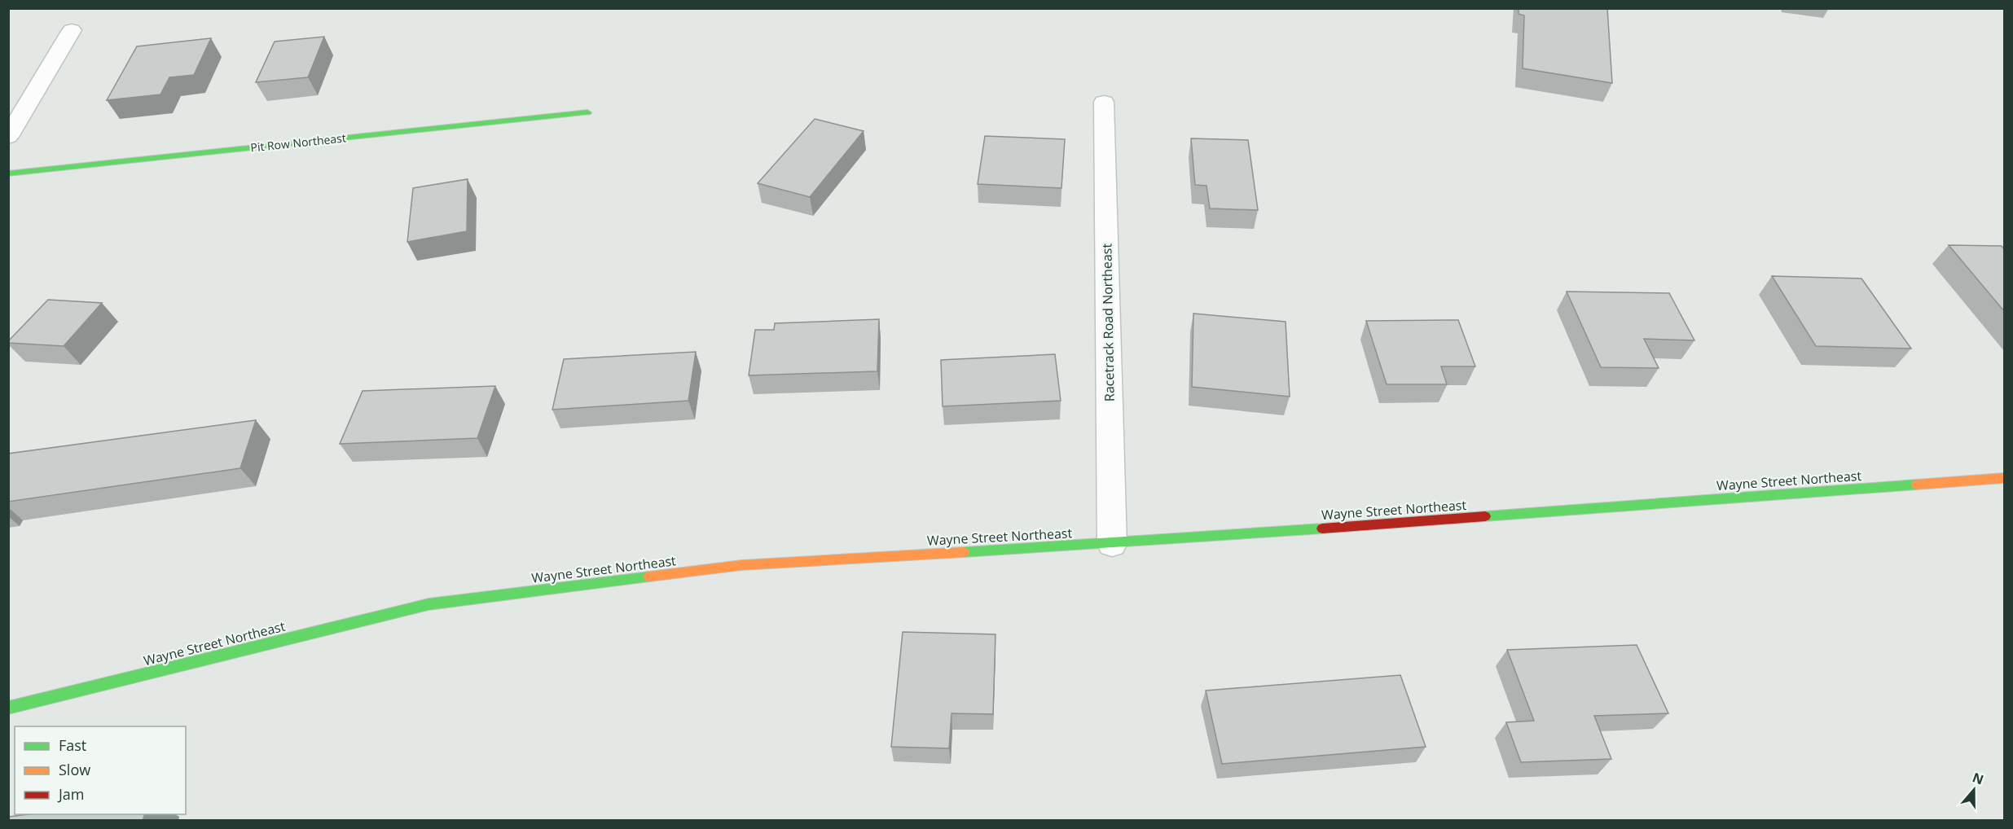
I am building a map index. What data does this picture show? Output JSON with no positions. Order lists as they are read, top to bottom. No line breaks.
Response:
{"streets":{"street":["Pit Row Northeast","Racetrack Road Northeast","Wayne Street Northeast"]},"crossings":[["Racetrack Road Northeast","Wayne Street Northeast"]],"legend":["Fast","Slow","Jam"],"north":"top"}
